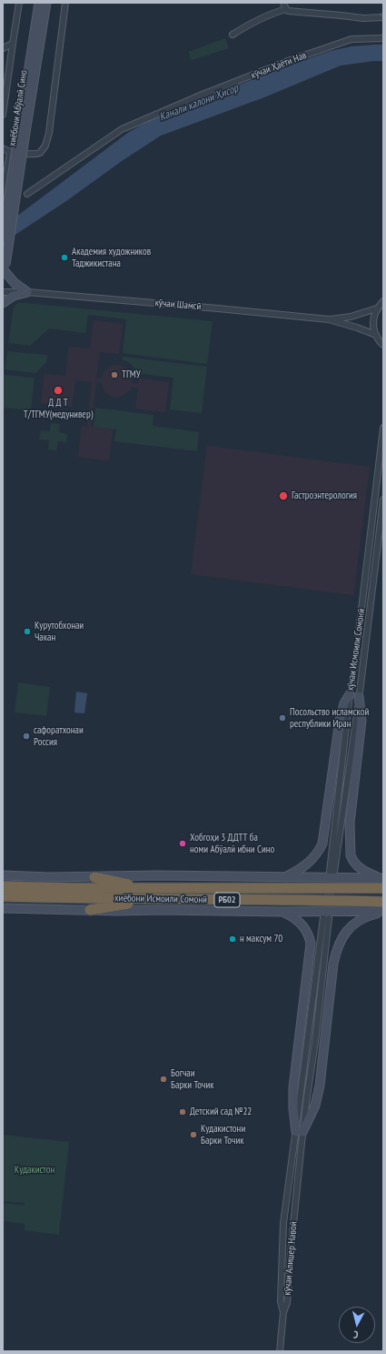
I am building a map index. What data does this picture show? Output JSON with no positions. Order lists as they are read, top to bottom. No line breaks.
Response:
{"streets":{"highway":["хиёбони Исмоили Сомонӣ","РБ02"],"street":["кӯчаи Ҳаёти Нав","хиёбони Абӯалӣ Сино","кӯчаи Шамсӣ","кӯчаи Исмоили Сомонӣ","кӯчаи Алишер Навоӣ"]},"water":["Канали калони Ҳисор"],"parks":["Кудакистон"],"places":["Академия художников Таджикистана","ТГМУ","Д Д Т Т/ТГМУ(медунивер)","Гастроэнтерология","Курутобхонаи Чакан","Посольство исламской республики Иран","сафоратхонаи Россия","Хобгоҳи 3 ДДТТ ба номи Абӯалӣ ибни Сино","н максум 70","Богчаи Барки Точик","Детский сад №22","Кудакистони Барки Точик"],"north":"bottom"}
